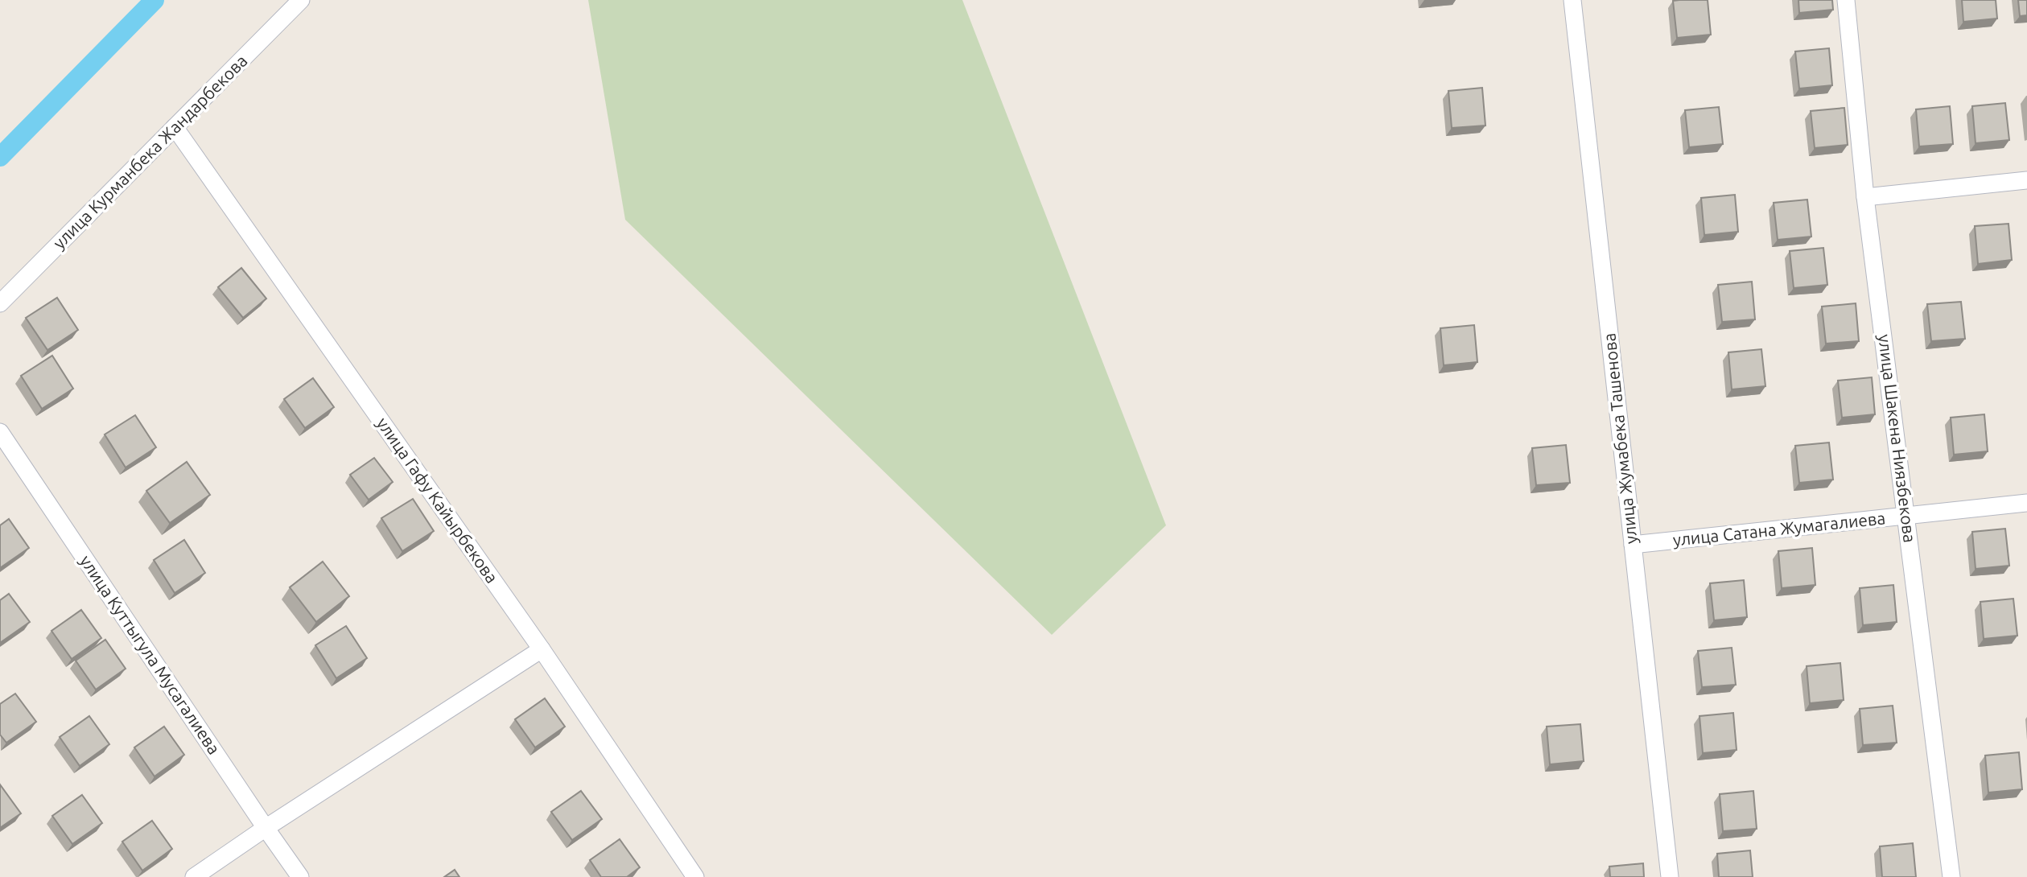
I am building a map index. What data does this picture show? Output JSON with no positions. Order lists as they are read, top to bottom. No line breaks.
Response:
{"streets":{"street":["улица Курманбека Жандарбекова","улица Жумабека Ташенова","улица Шакена Ниязбекова","улица Гафу Кайырбекова","улица Сатана Жумагалиева","улица Куттыгула Мусагалиева"]},"crossings":[["улица Курманбека Жандарбекова","улица Гафу Кайырбекова"],["улица Жумабека Ташенова","улица Сатана Жумагалиева"],["улица Шакена Ниязбекова","улица Сатана Жумагалиева"]]}
